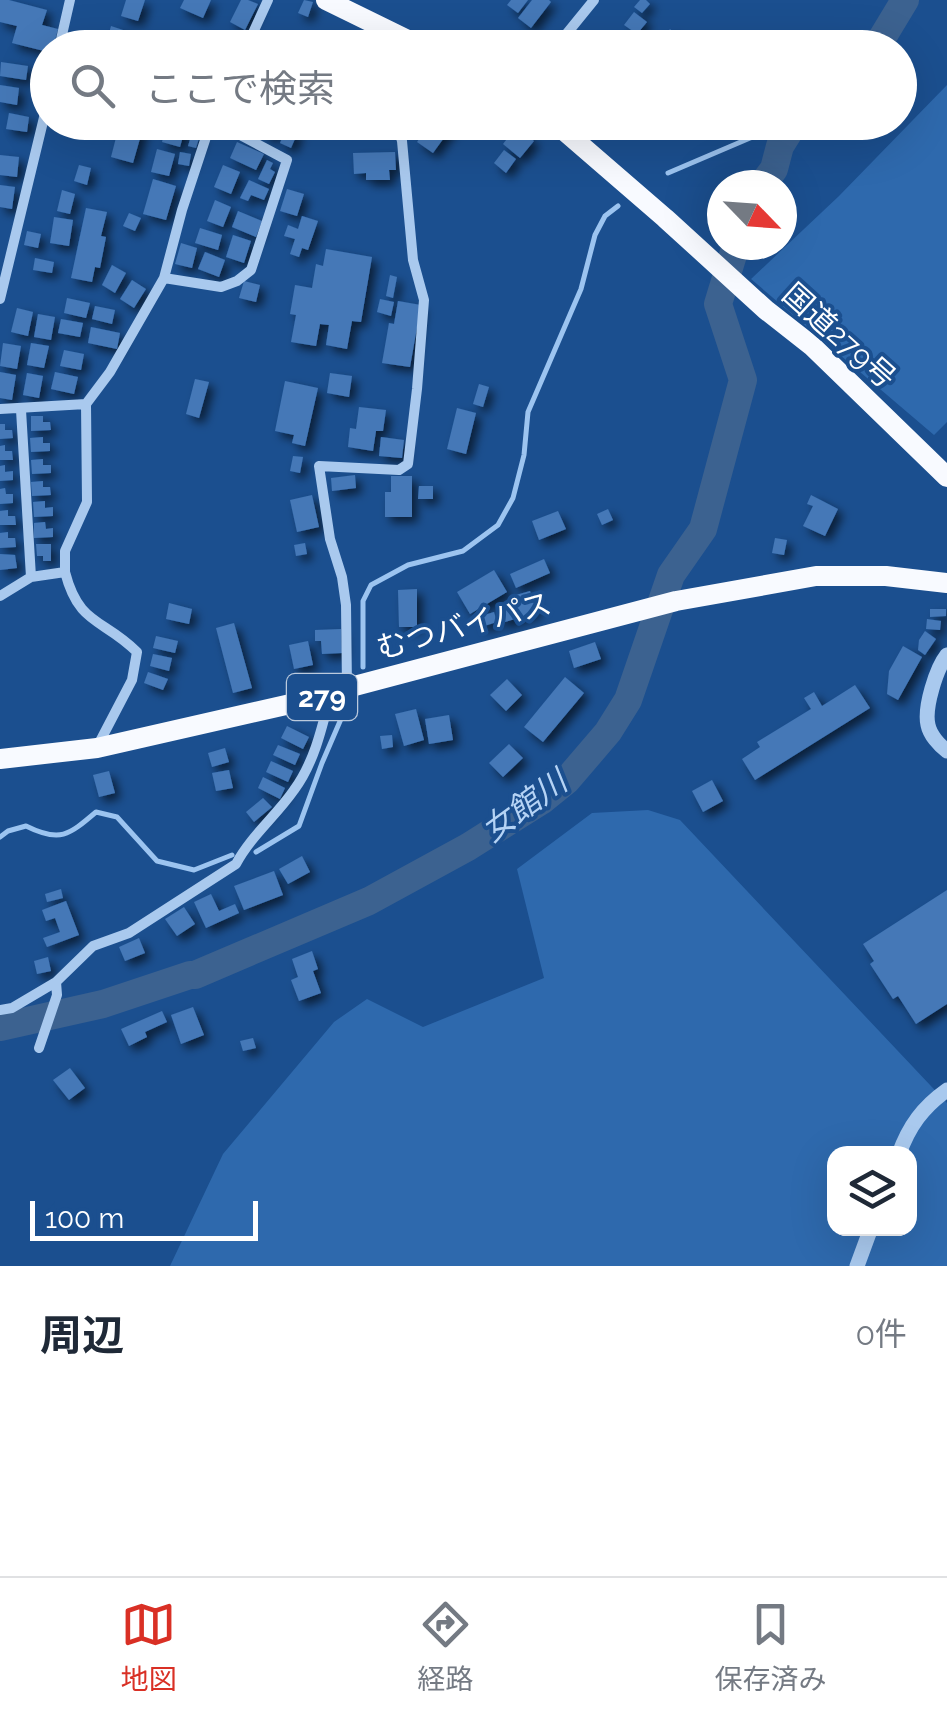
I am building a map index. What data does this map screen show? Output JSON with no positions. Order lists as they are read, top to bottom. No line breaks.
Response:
{"streets":{"highway":["国道279号","むつバイパス","279"]},"water":["女館川"],"scale_bar":"100 m","north":"bottom right","page":{"search":"ここで検索","scale":"100 m","heading":["周辺","0件"],"nav":["地図","経路","保存済み"]}}
